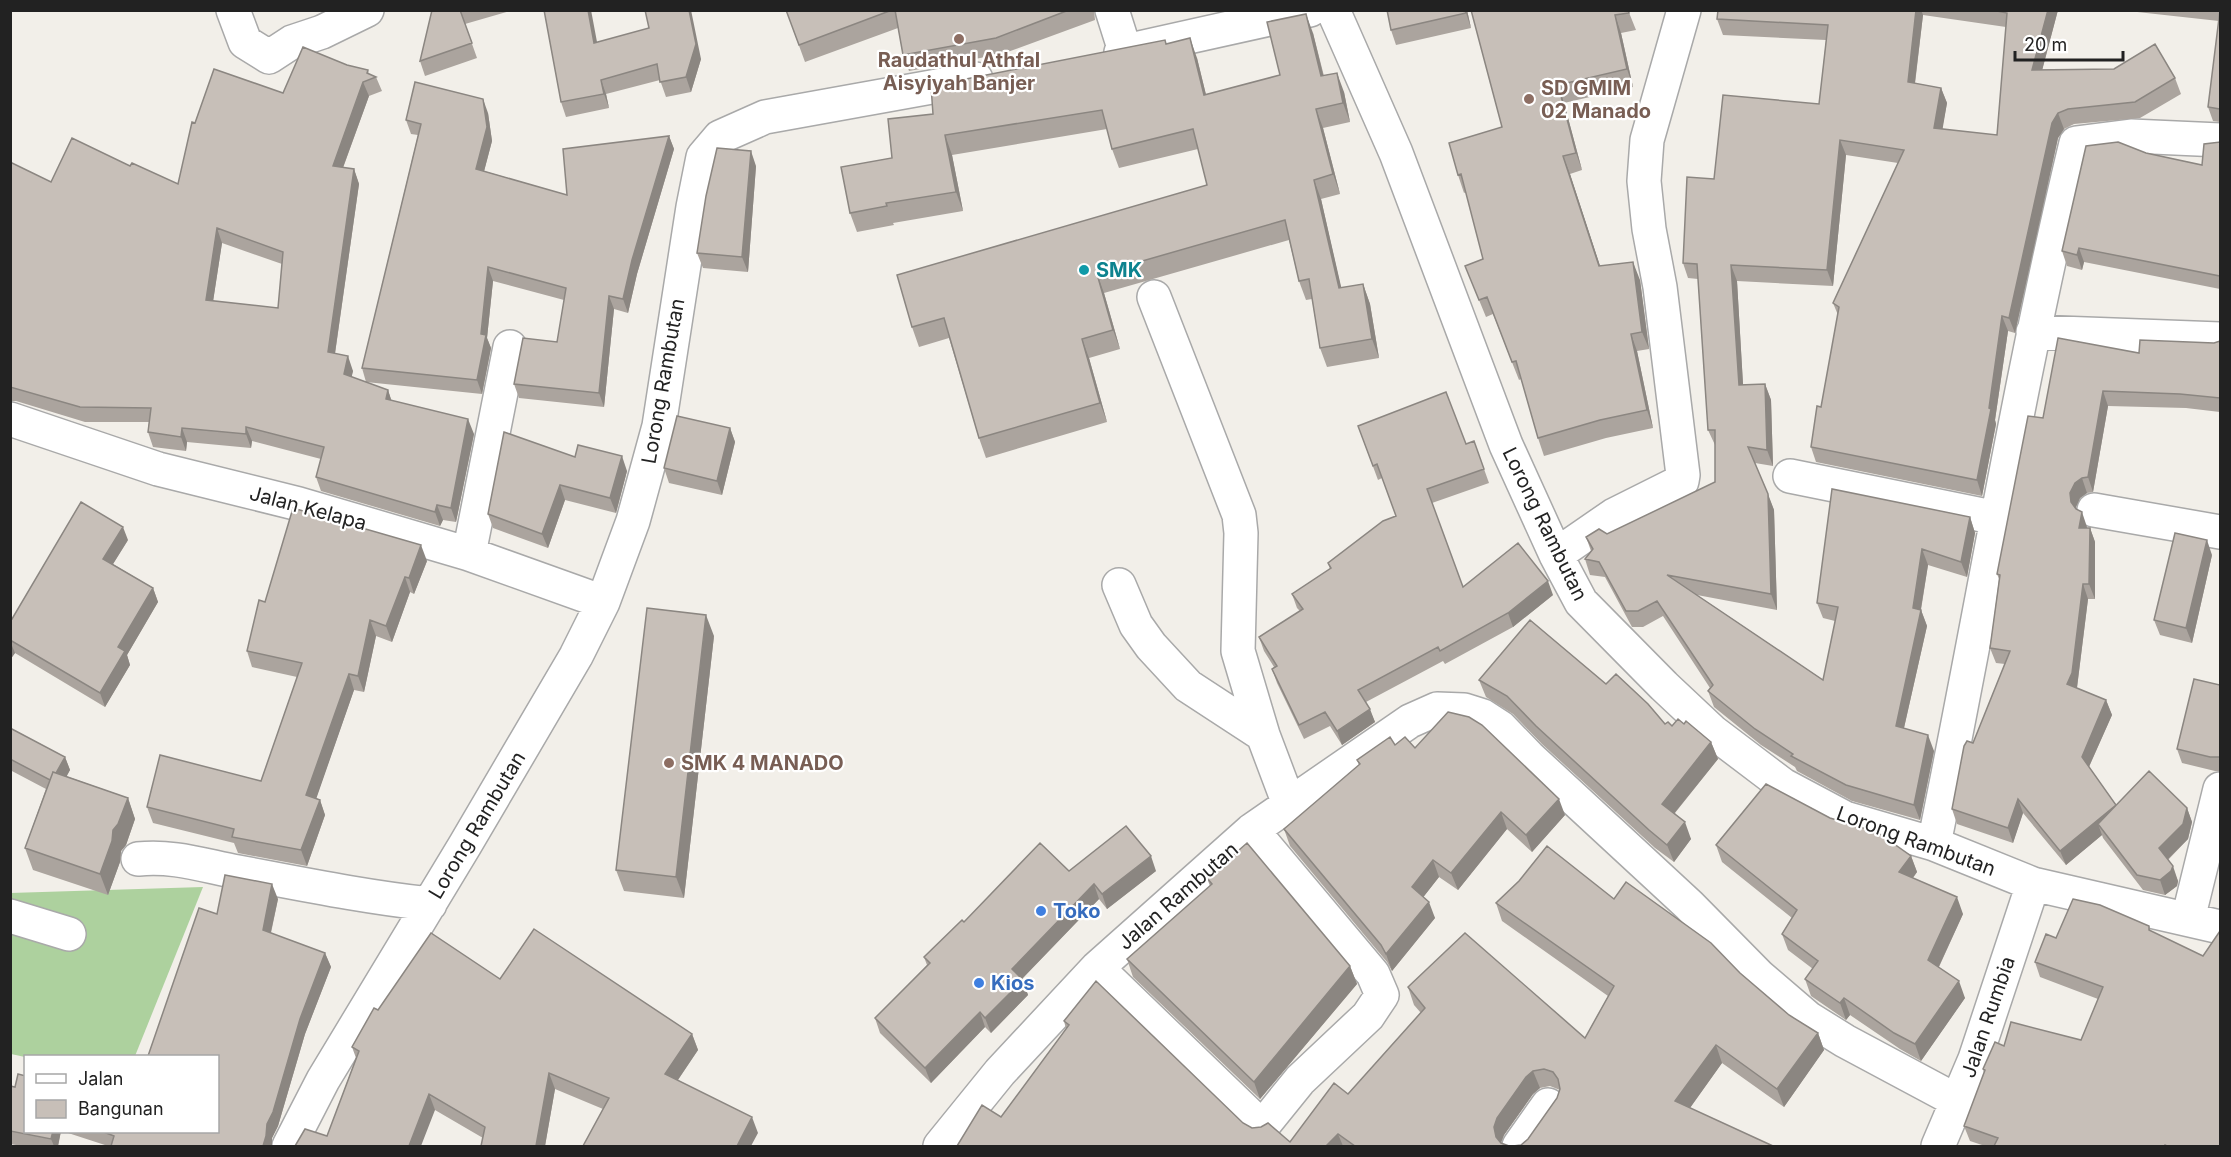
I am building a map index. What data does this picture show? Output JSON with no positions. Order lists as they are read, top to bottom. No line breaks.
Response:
{"streets":{"street":["Lorong Rambutan","Jalan Kelapa","Jalan Rambutan","Jalan Rumbia"]},"crossings":[["Lorong Rambutan","Jalan Kelapa"],["Lorong Rambutan","Jalan Rumbia"],["Jalan Rambutan","Jalan Rumbia"]],"places":["Raudathul Athfal Aisyiyah Banjer","SD GMIM 02 Manado","SMK","SMK 4 MANADO","Toko","Kios"],"legend":["Jalan","Bangunan"],"scale_bar":"20 m"}
